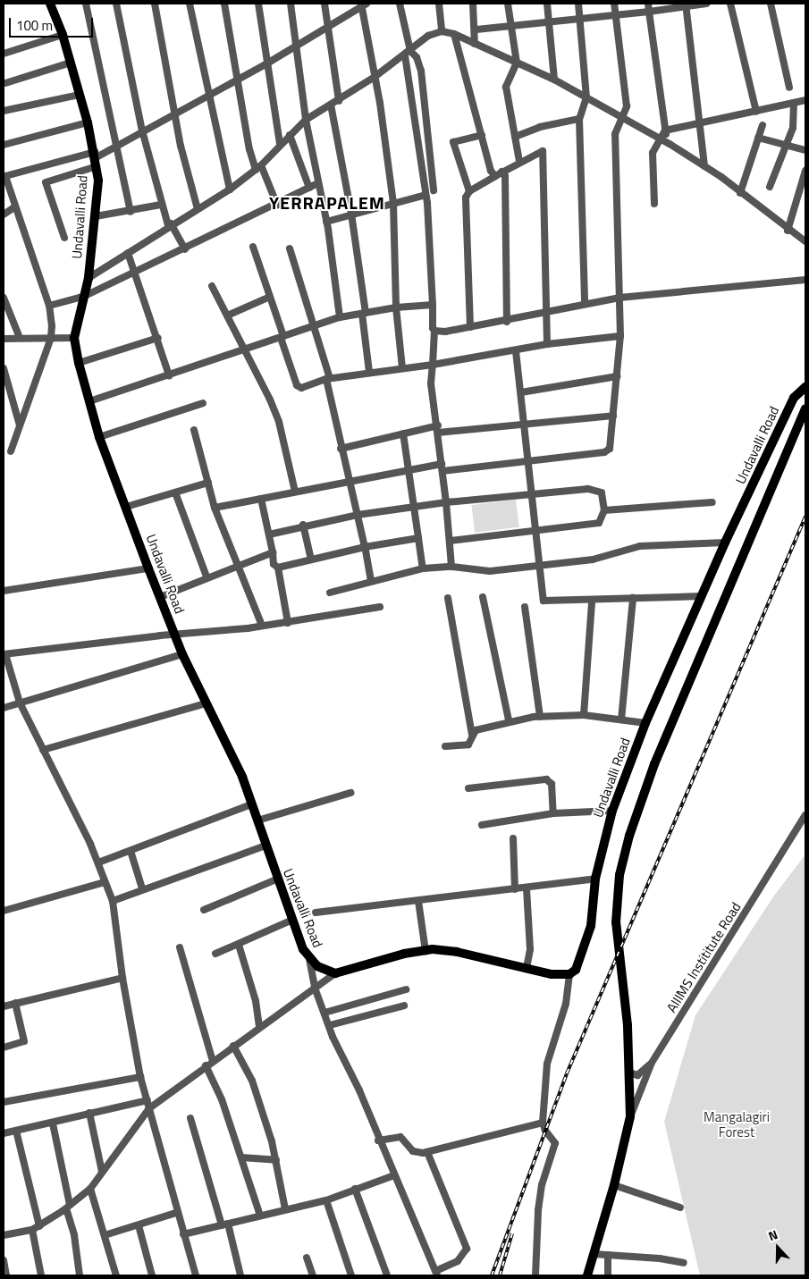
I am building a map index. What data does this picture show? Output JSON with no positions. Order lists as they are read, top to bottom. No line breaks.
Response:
{"streets":{"main road":["Undavalli Road"],"street":["AIIIMS Instititute Road"]},"districts":["YERRAPALEM"],"parks":["Mangalagiri Forest"],"scale_bar":"100 m","north":"top"}
